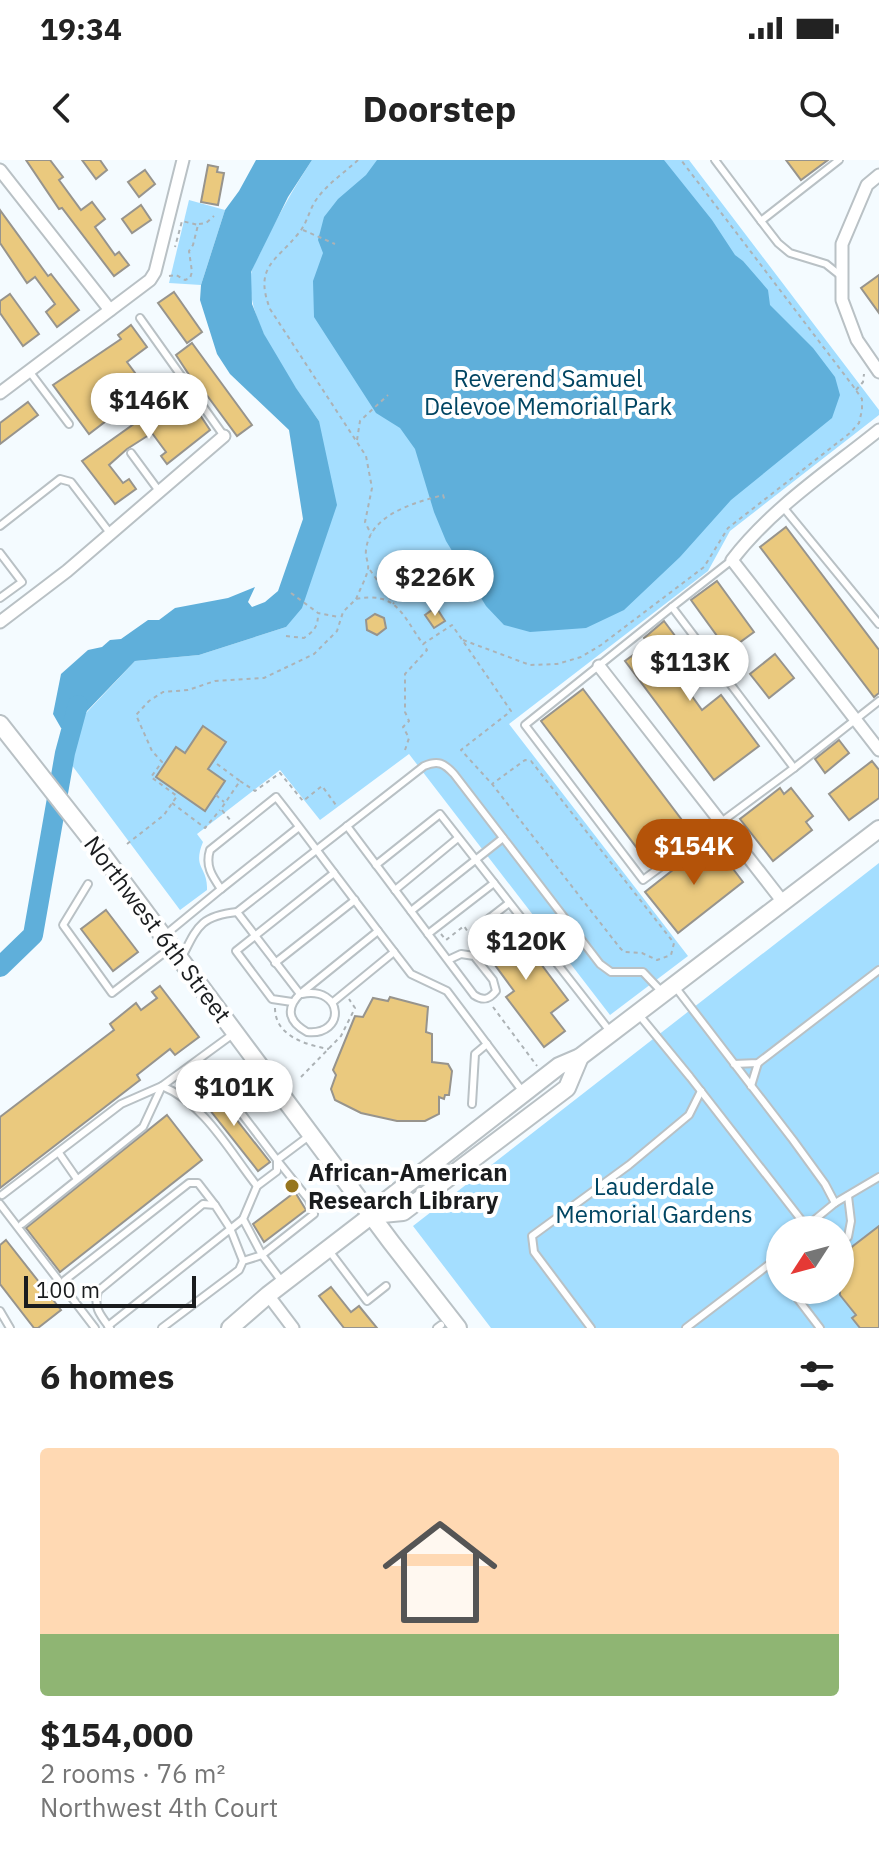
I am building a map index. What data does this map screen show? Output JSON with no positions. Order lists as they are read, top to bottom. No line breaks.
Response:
{"streets":{"street":["Northwest 6th Street"]},"parks":["Reverend Samuel Delevoe Memorial Park","Lauderdale Memorial Gardens"],"places":["African-American Research Library"],"scale_bar":"100 m","north":"bottom left","page":{"status":"19:34","header":"Doorstep","price":["$146K","$226K","$113K","$154K","$120K","$101K"],"scale":"100 m","heading":"6 homes","list":[{"name":"$154,000","note":"2 rooms · 76 m² · Northwest 4th Court"}]}}
